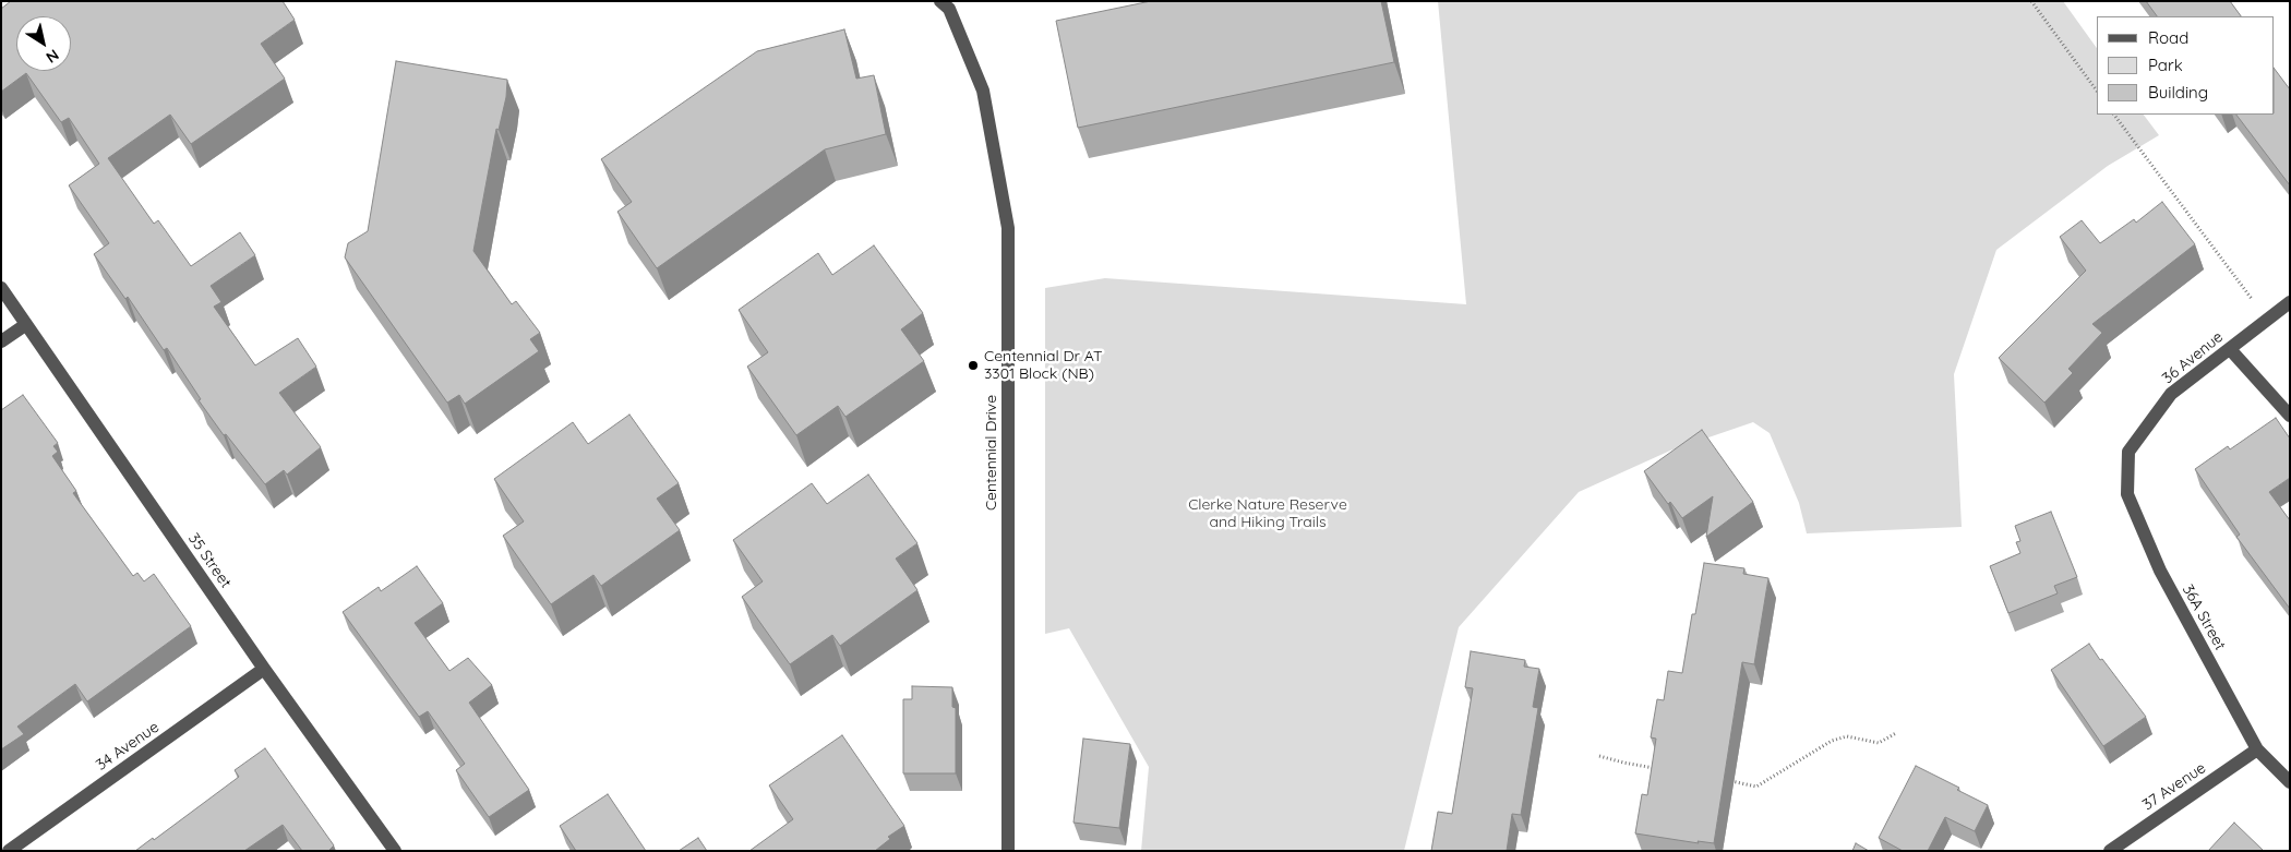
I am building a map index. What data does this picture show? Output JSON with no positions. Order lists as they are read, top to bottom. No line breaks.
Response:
{"streets":{"street":["36 Avenue","Centennial Drive","35 Street","36A Street","34 Avenue","37 Avenue"]},"crossings":[["36 Avenue","36A Street"],["35 Street","34 Avenue"],["36A Street","37 Avenue"]],"parks":["Clerke Nature Reserve and Hiking Trails"],"places":["Centennial Dr AT 3301 Block (NB)"],"legend":["Road","Park","Building"],"north":"bottom right"}
